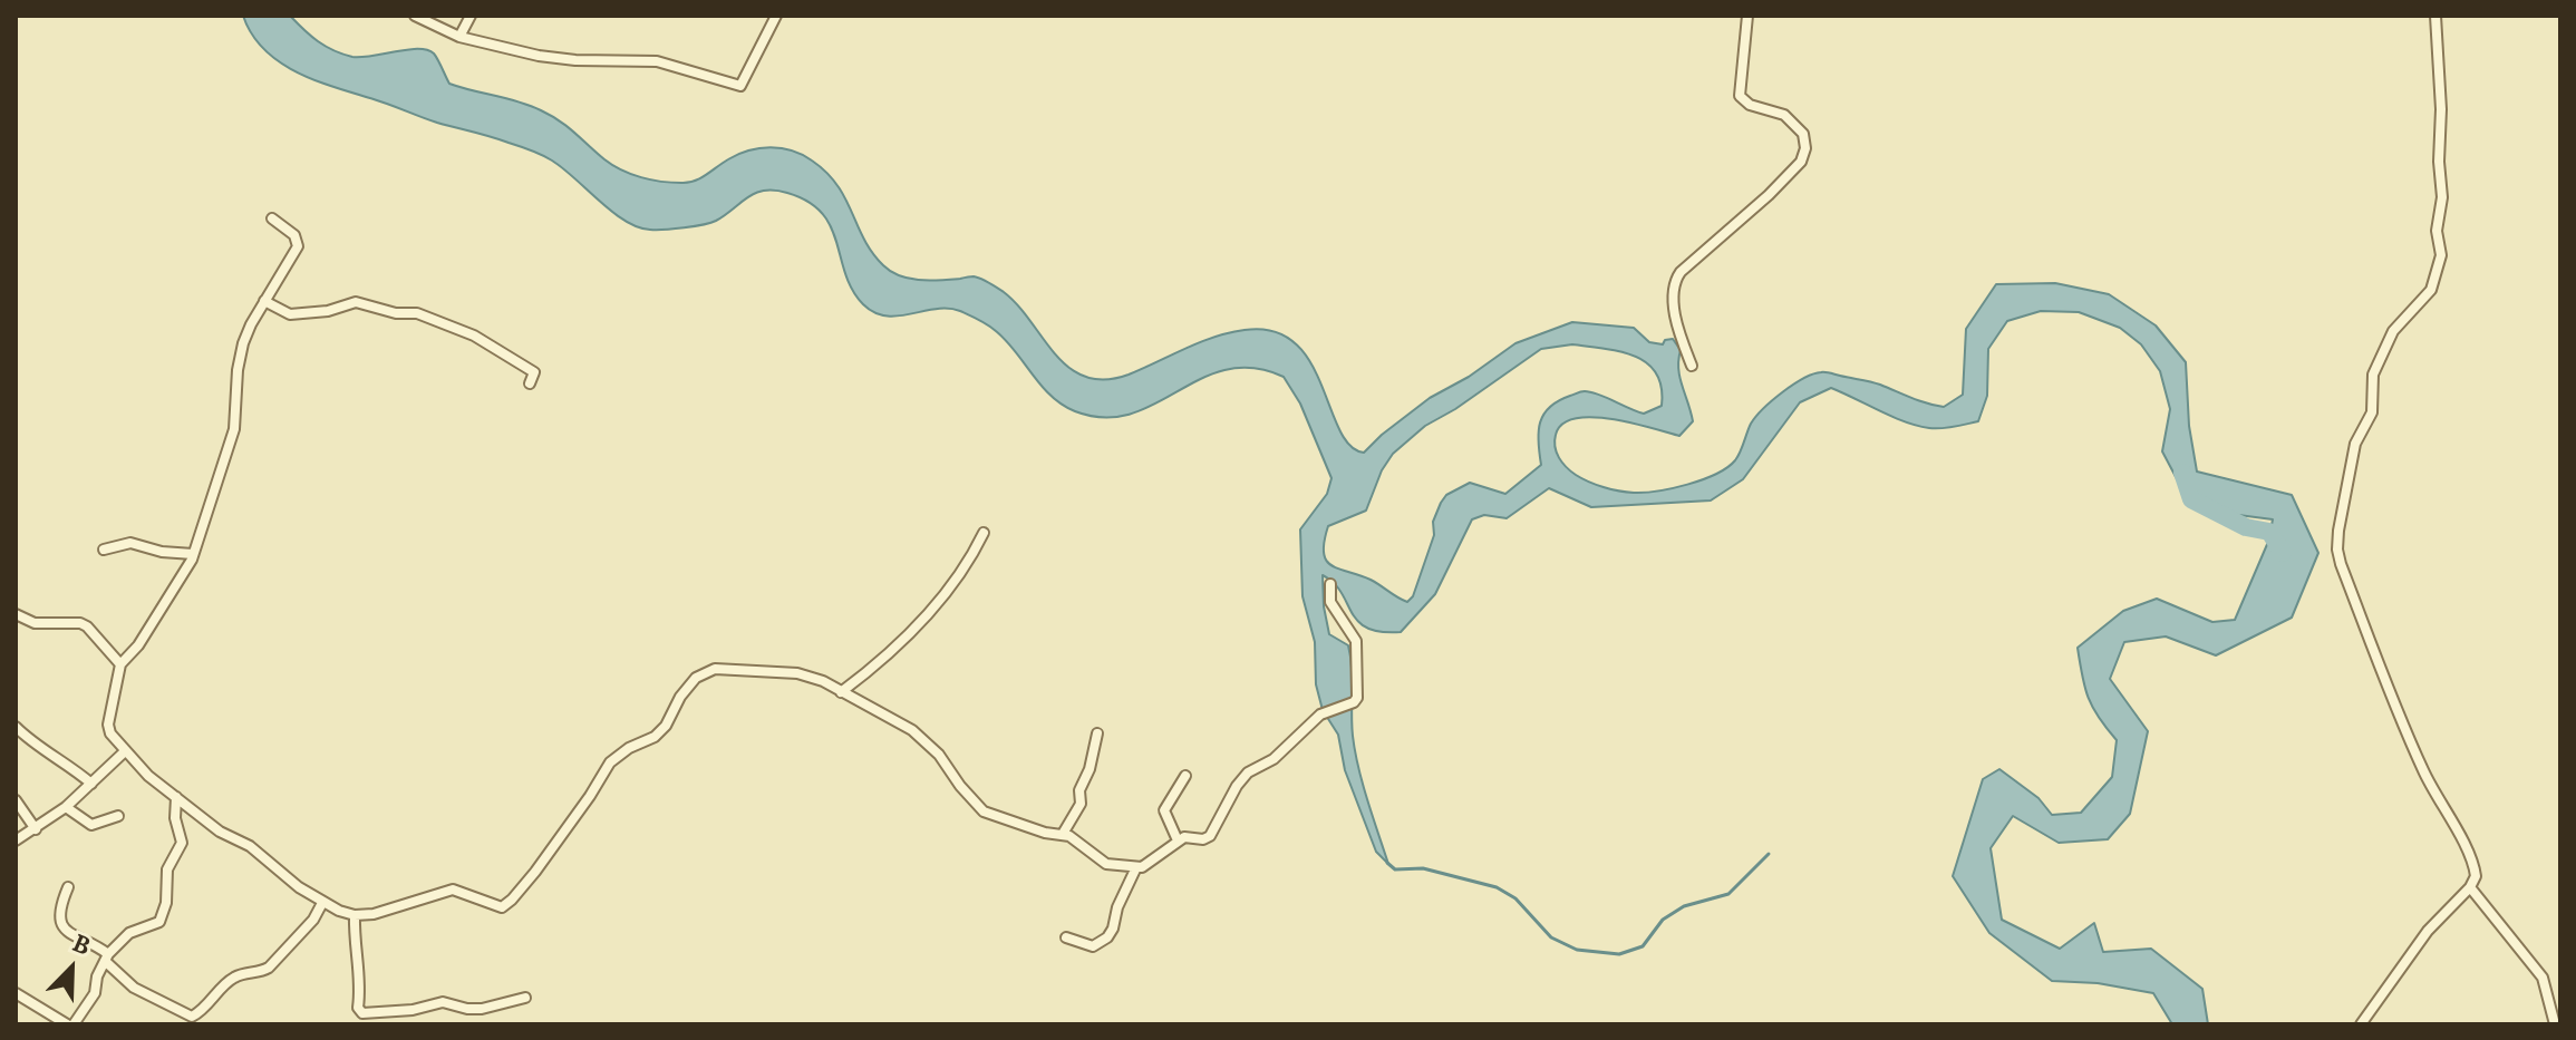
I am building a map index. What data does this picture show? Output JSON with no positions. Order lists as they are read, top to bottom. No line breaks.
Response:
{"north":"top right"}
